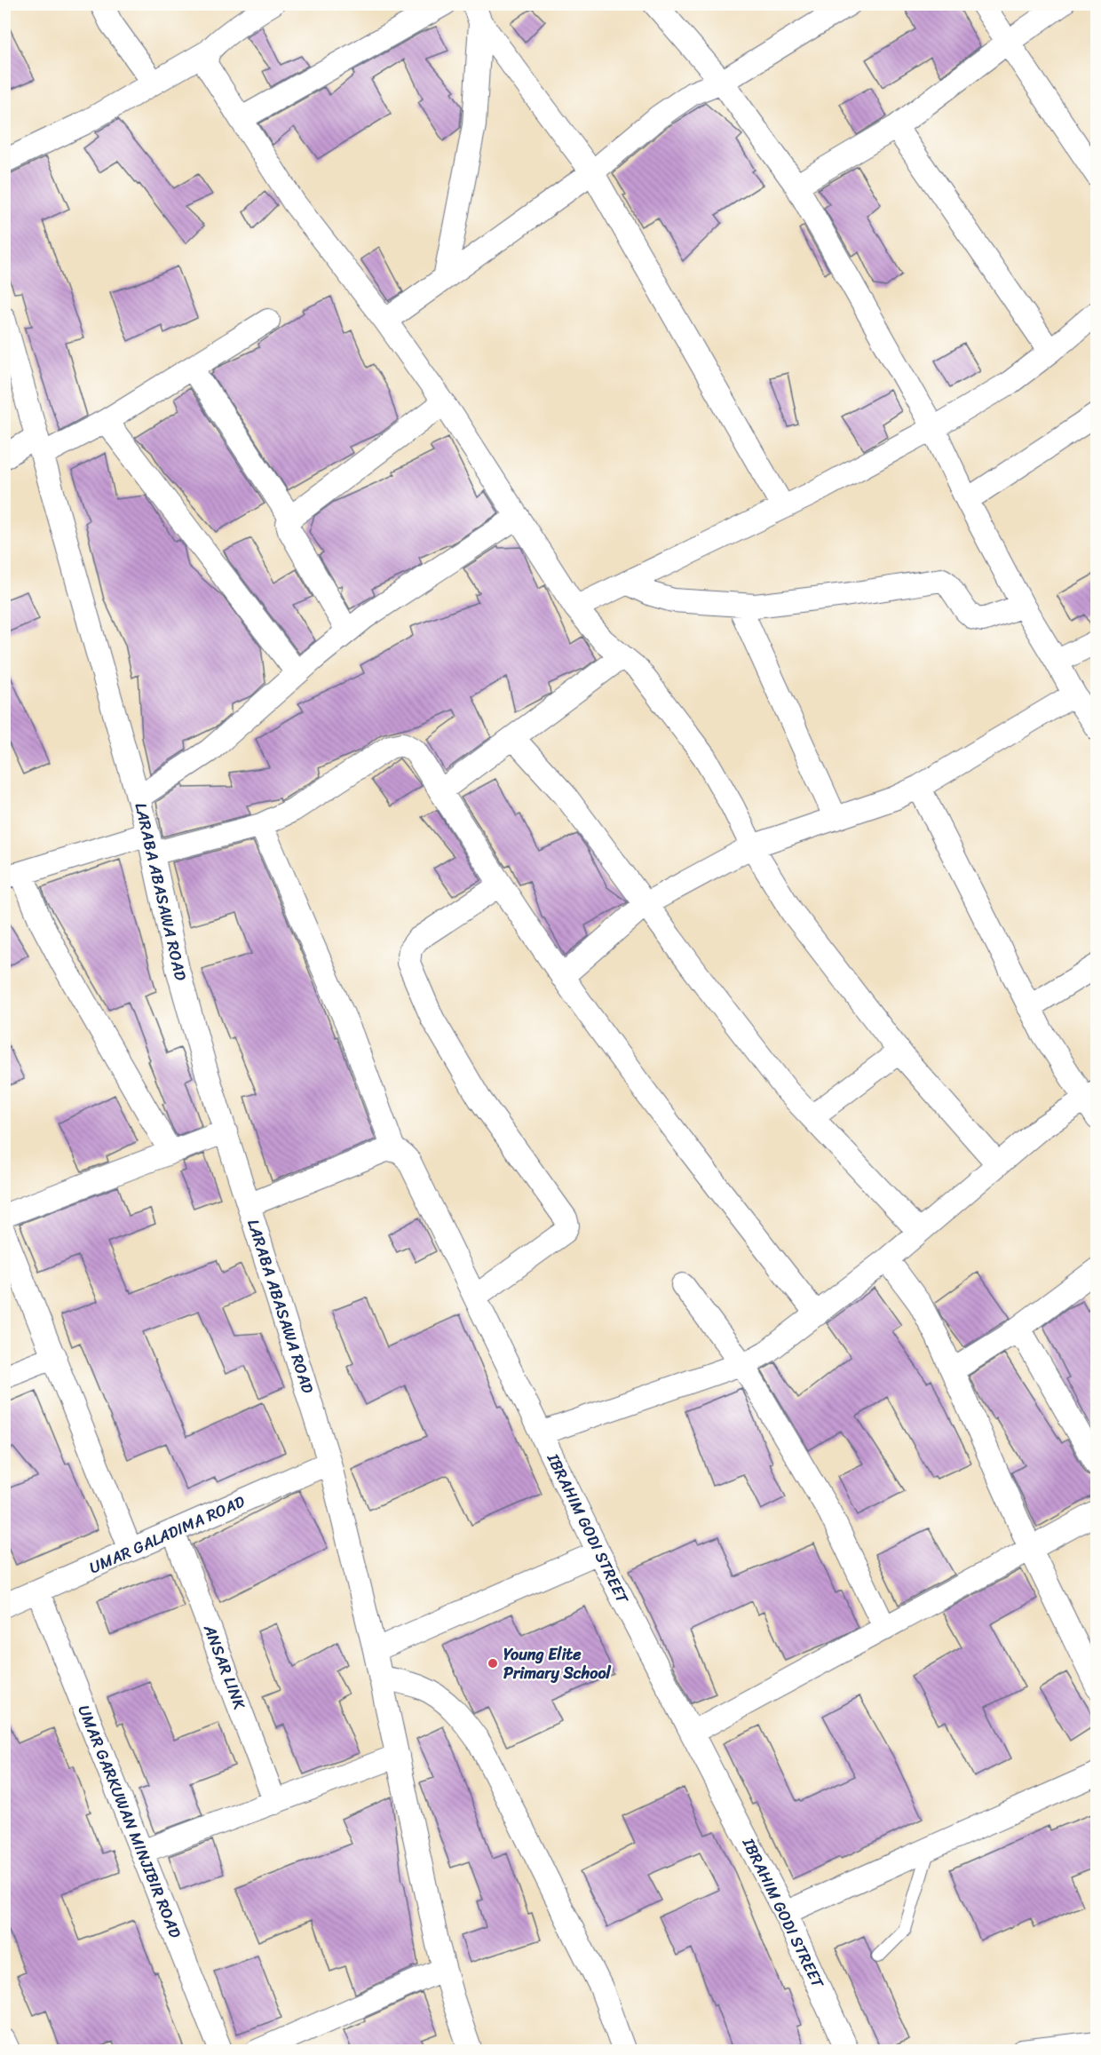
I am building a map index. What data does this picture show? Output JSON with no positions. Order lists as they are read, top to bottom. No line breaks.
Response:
{"streets":{"street":["LARABA ABASAWA ROAD","IBRAHIM GODI STREET","UMAR GALADIMA ROAD","ANSAR LINK","UMAR GARKUWAN MINJIBIR ROAD"]},"crossings":[["LARABA ABASAWA ROAD","UMAR GALADIMA ROAD"],["UMAR GALADIMA ROAD","ANSAR LINK"],["UMAR GALADIMA ROAD","UMAR GARKUWAN MINJIBIR ROAD"]],"places":["Young Elite Primary School"]}
